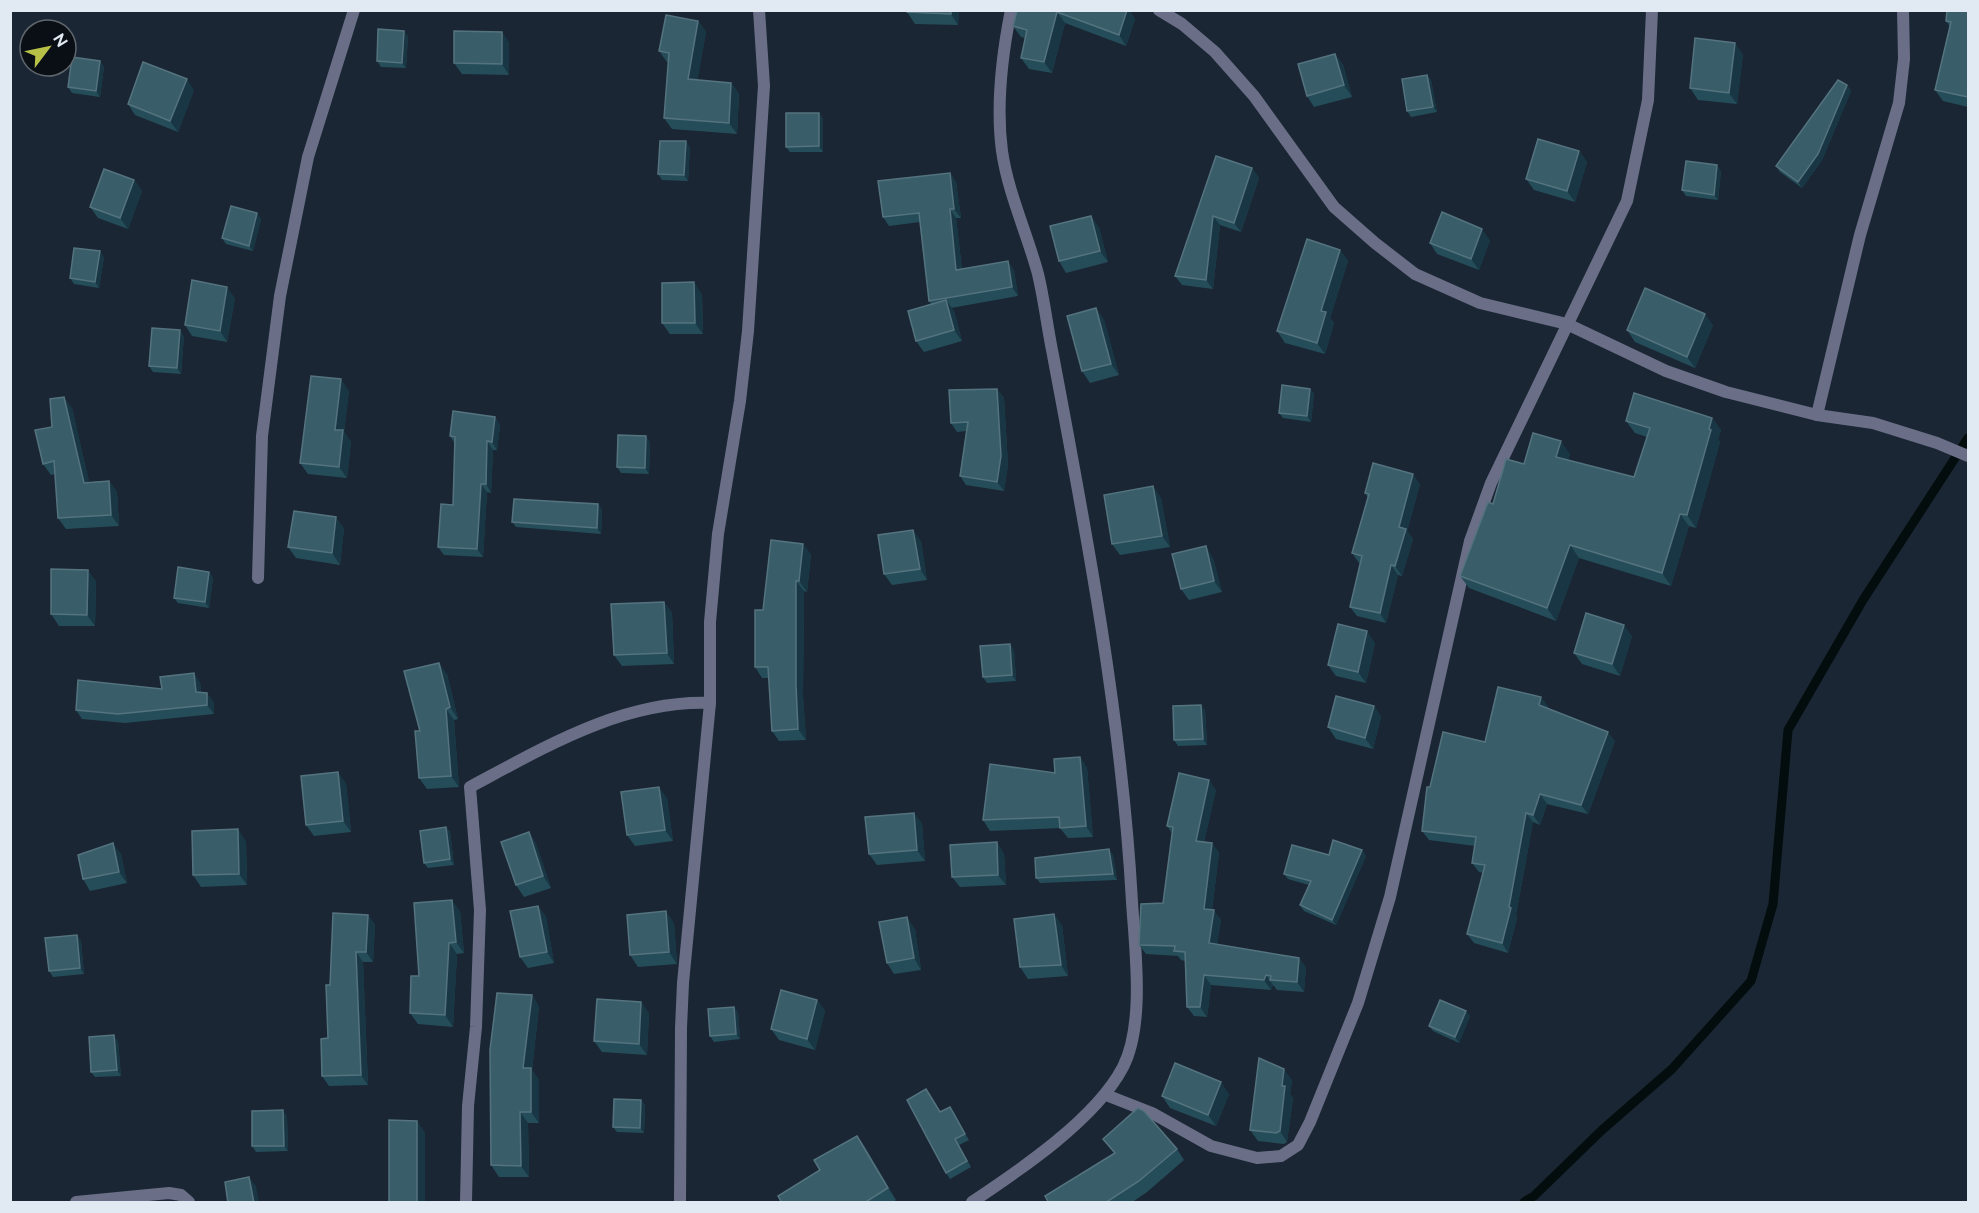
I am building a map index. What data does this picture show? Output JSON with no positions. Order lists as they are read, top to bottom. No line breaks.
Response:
{"north":"top right"}
